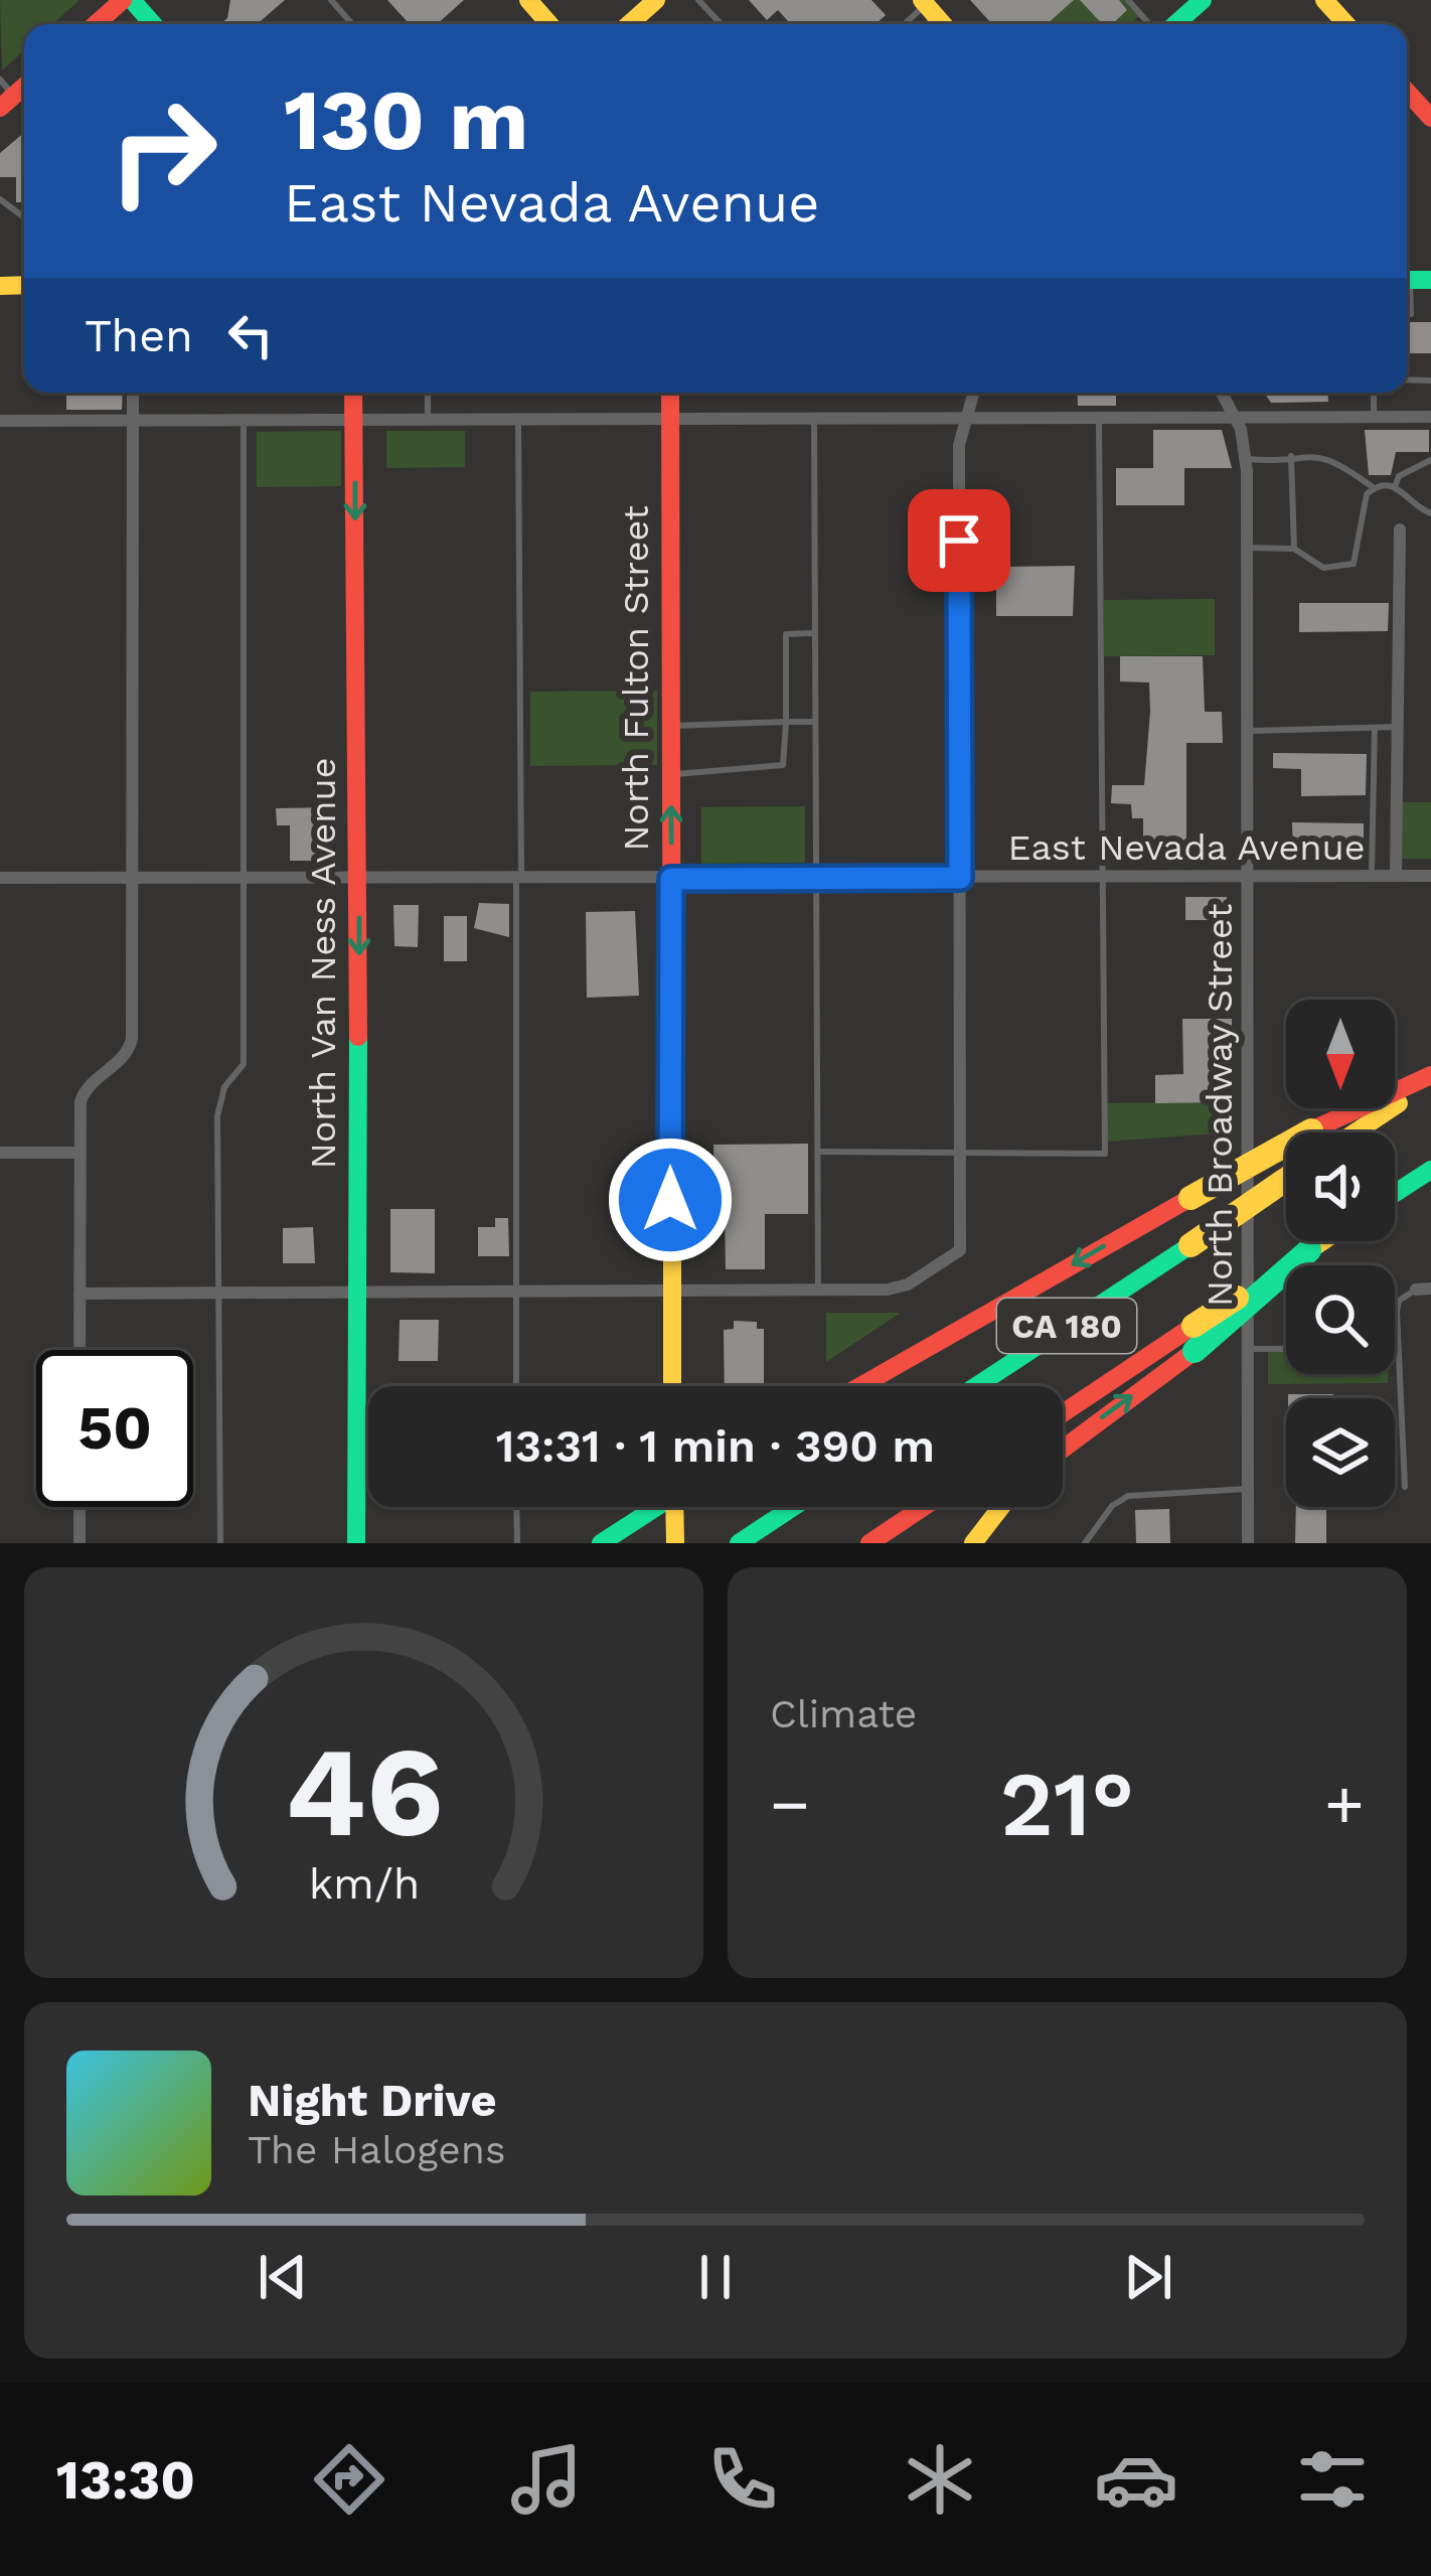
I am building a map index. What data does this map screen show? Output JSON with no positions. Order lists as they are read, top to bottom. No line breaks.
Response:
{"streets":{"main road":["North Fulton Street","North Van Ness Avenue","CA 180"],"street":["East Nevada Avenue","North Broadway Street"]},"crossings":[["North Fulton Street","East Nevada Avenue"],["East Nevada Avenue","North Van Ness Avenue"],["East Nevada Avenue","North Broadway Street"]],"one_way":["North Van Ness Avenue"],"north":"bottom","page":{"turn":["130 m","East Nevada Avenue"],"then":"Then","limit":"50","trip":"13:31 · 1 min · 390 m","tile":"Climate","heat":["−","21°","+"],"song":["Night Drive","The Halogens"],"tabs":"13:30","gauge":["46","km/h"]}}
